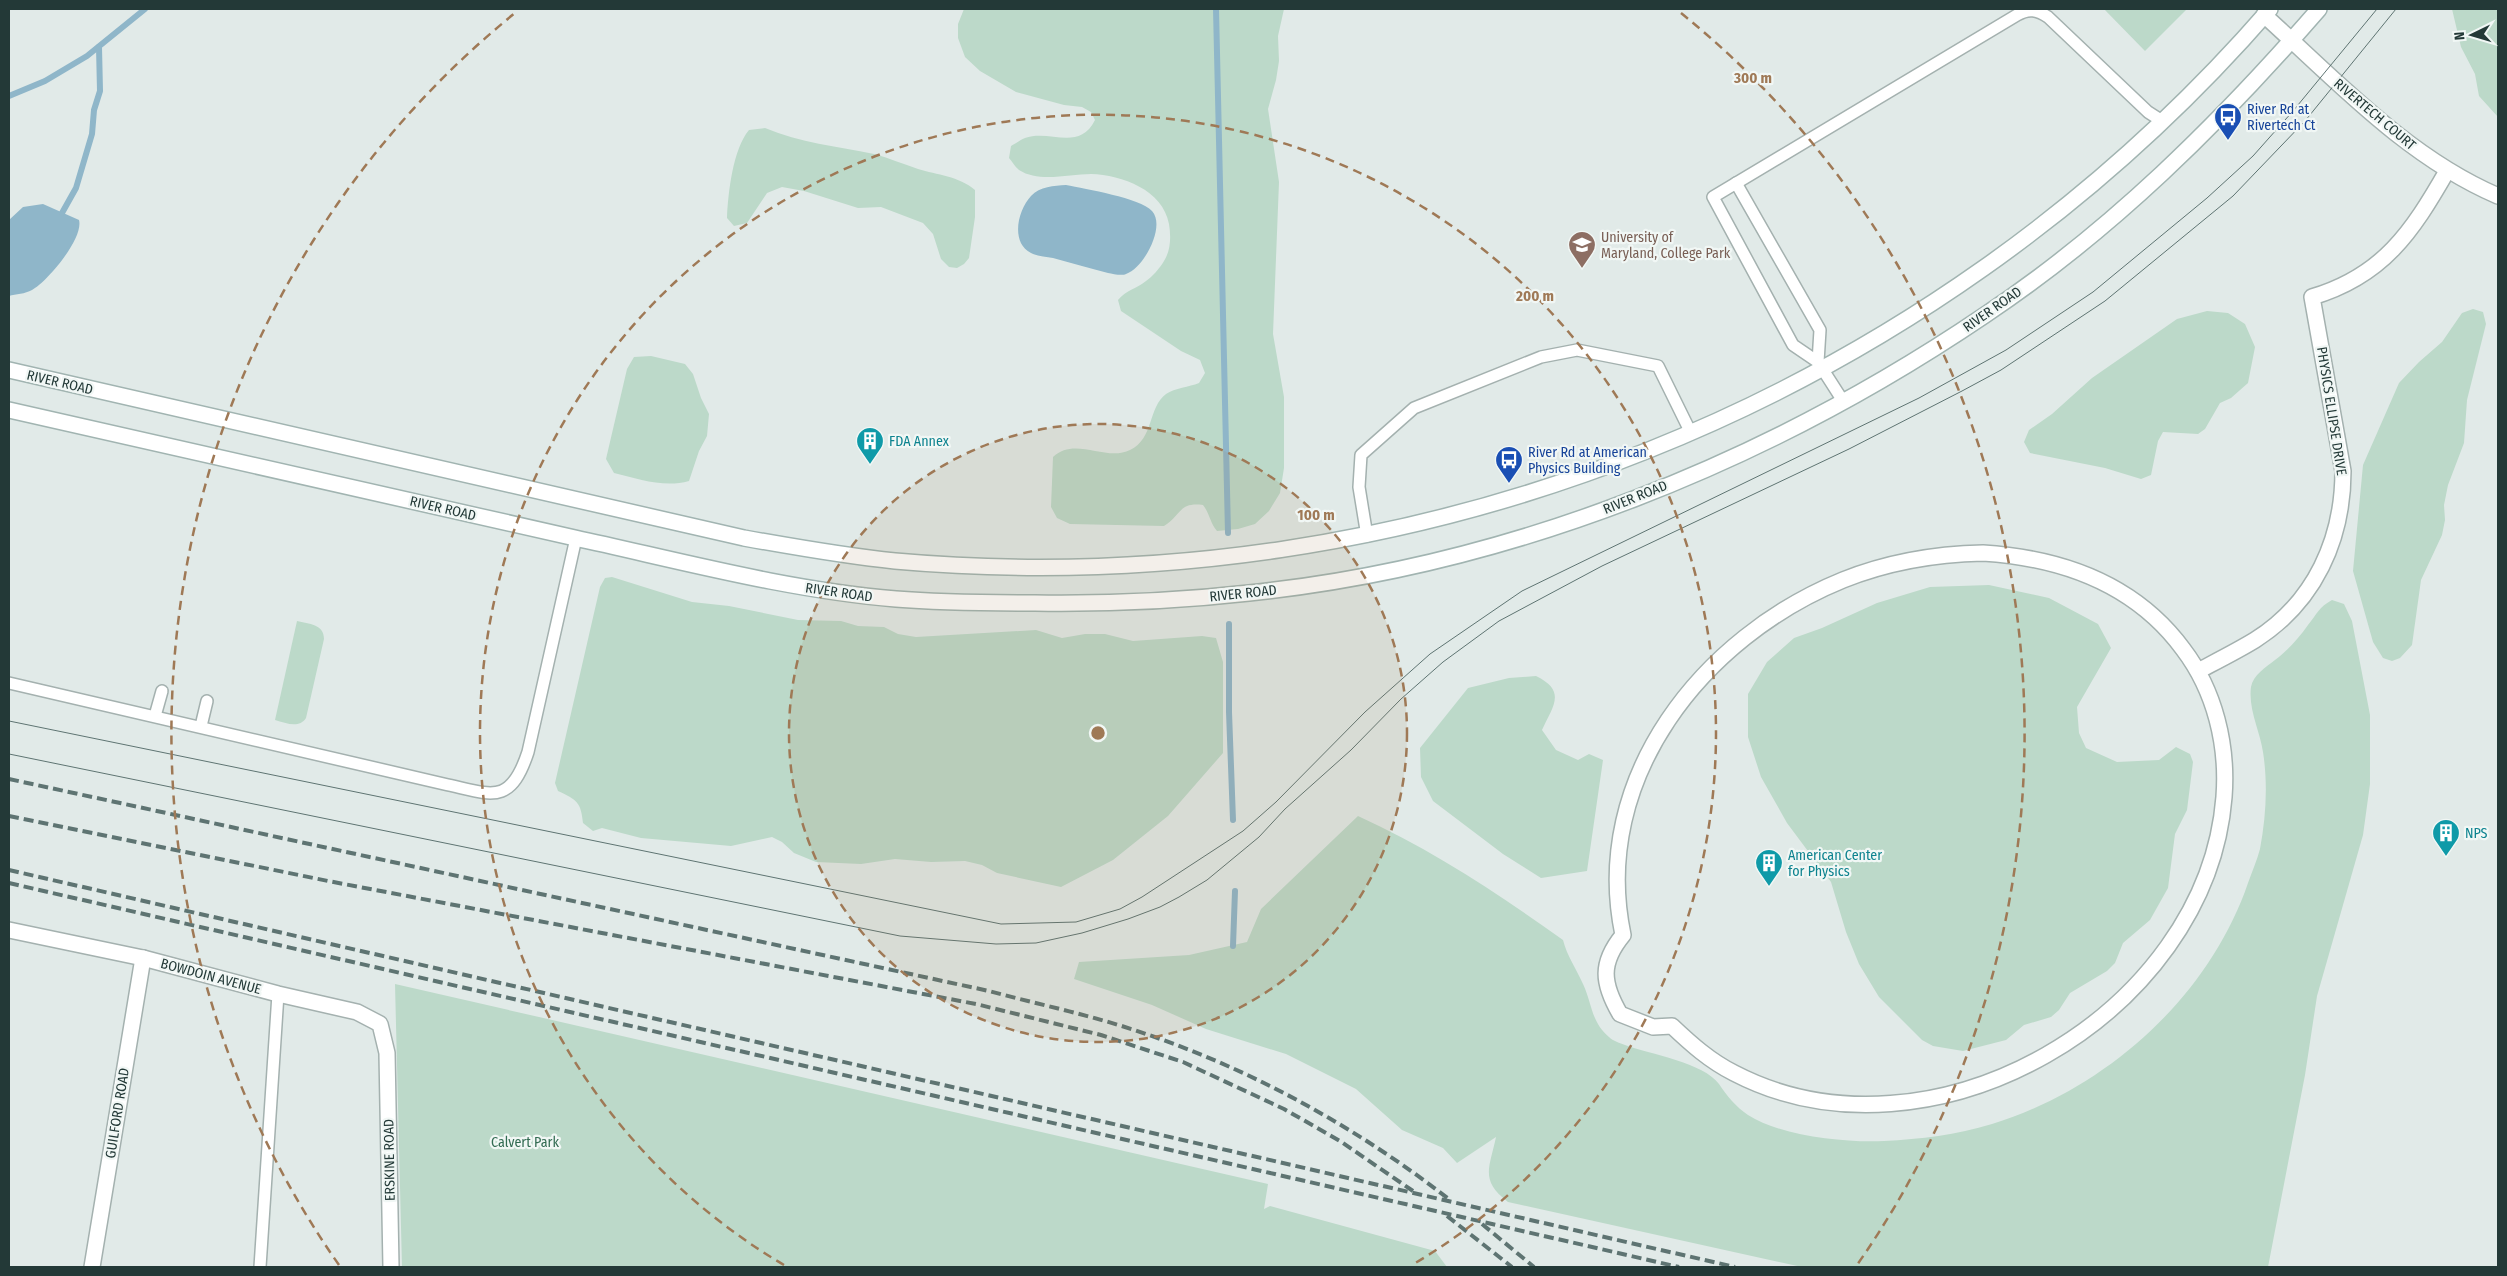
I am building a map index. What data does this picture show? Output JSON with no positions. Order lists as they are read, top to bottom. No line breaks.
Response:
{"streets":{"street":["RIVERTECH COURT","RIVER ROAD","PHYSICS ELLIPSE DRIVE","BOWDOIN AVENUE","GUILFORD ROAD","ERSKINE ROAD"]},"crossings":[["RIVERTECH COURT","RIVER ROAD"],["RIVERTECH COURT","PHYSICS ELLIPSE DRIVE"],["BOWDOIN AVENUE","GUILFORD ROAD"],["BOWDOIN AVENUE","ERSKINE ROAD"]],"parks":["Calvert Park"],"places":{"bus stop":["River Rd at Rivertech Ct","River Rd at American Physics Building"],"school or university":["University of Maryland, College Park"],"building":["FDA Annex","NPS","American Center for Physics"]},"north":"left","rings":["300 m","200 m","100 m"]}
